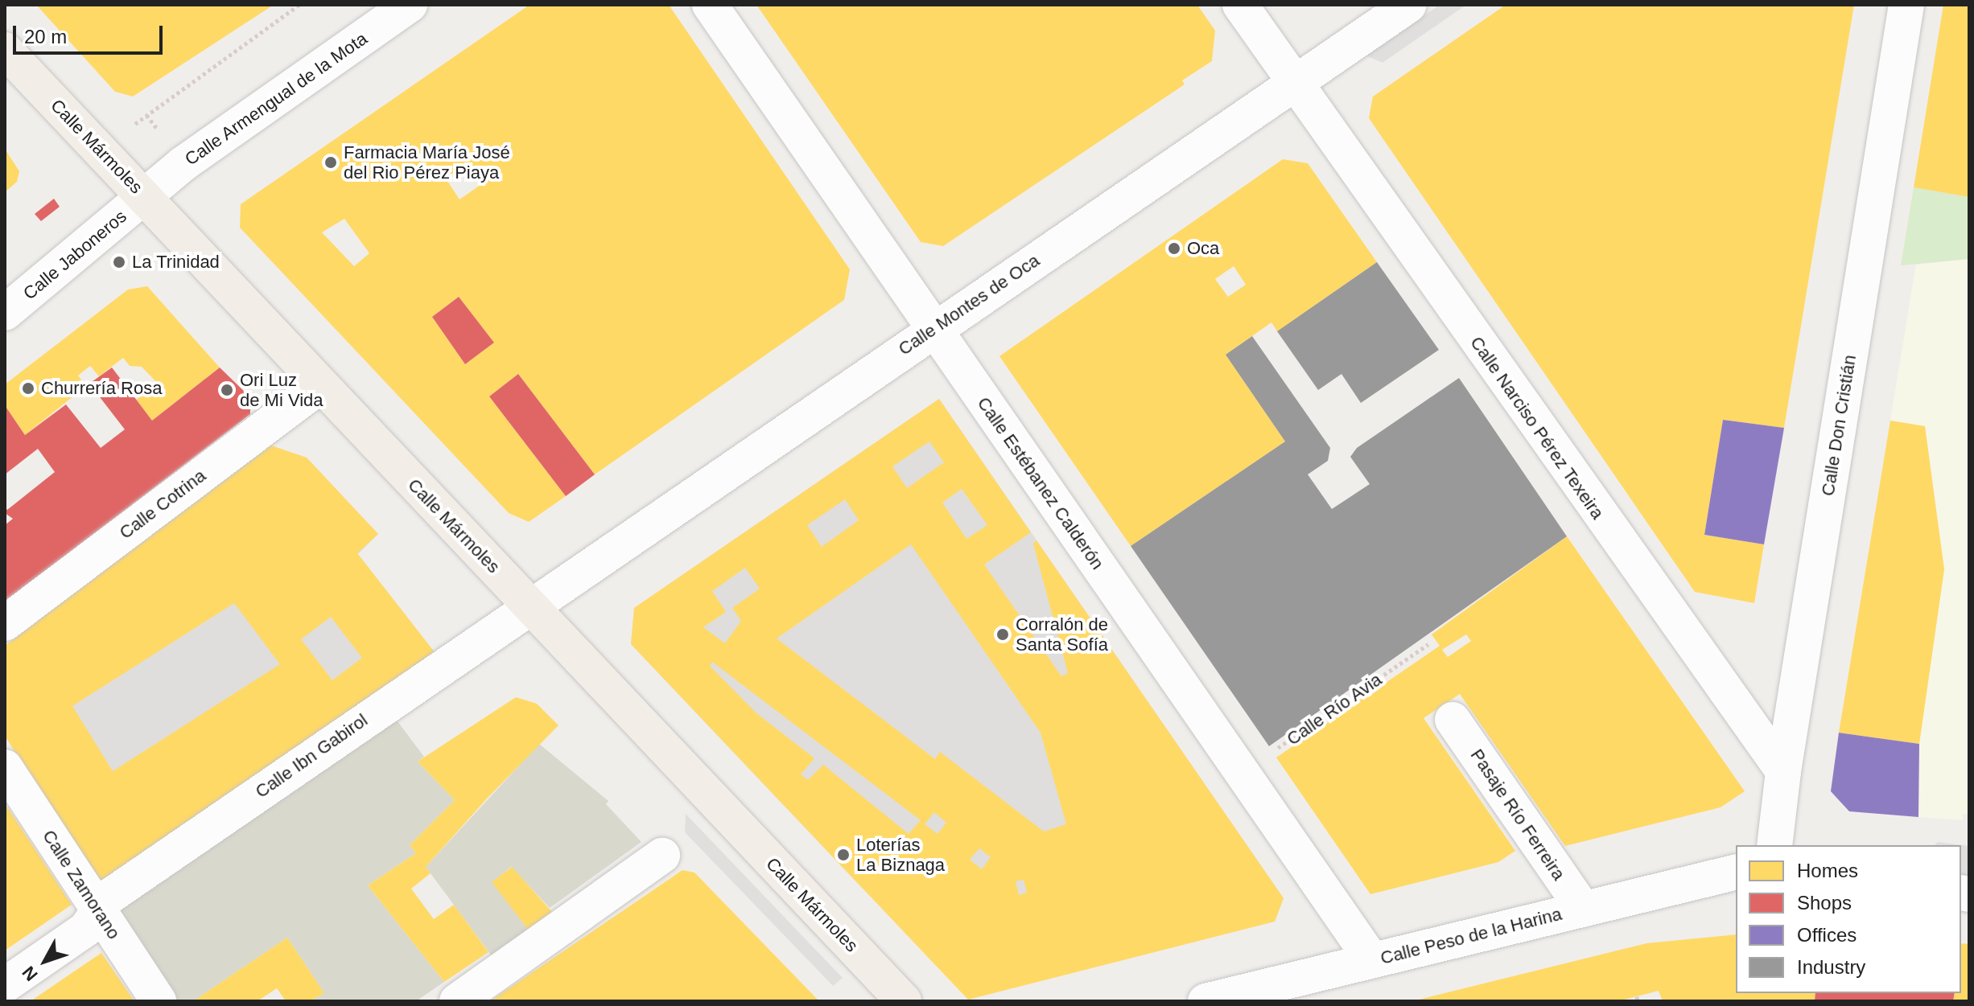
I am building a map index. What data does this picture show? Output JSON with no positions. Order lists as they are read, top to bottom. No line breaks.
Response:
{"streets":{"main road":["Calle Mármoles"],"street":["Calle Armengual de la Mota","Calle Jaboneros","Calle Montes de Oca","Calle Don Cristián","Calle Narciso Pérez Texeira","Calle Estébanez Calderón","Calle Cotrina","Calle Ibn Gabirol","Pasaje Río Ferreira","Calle Zamorano","Calle Peso de la Harina"],"path":["Calle Río Avia"]},"crossings":[["Calle Armengual de la Mota","Calle Mármoles"],["Calle Armengual de la Mota","Calle Jaboneros"],["Calle Mármoles","Calle Jaboneros"],["Calle Mármoles","Calle Montes de Oca"],["Calle Mármoles","Calle Cotrina"],["Calle Mármoles","Calle Ibn Gabirol"],["Calle Montes de Oca","Calle Narciso Pérez Texeira"],["Calle Montes de Oca","Calle Estébanez Calderón"],["Calle Montes de Oca","Calle Ibn Gabirol"],["Calle Don Cristián","Calle Narciso Pérez Texeira"],["Calle Estébanez Calderón","Calle Río Avia"],["Calle Estébanez Calderón","Calle Peso de la Harina"],["Calle Ibn Gabirol","Calle Zamorano"],["Pasaje Río Ferreira","Calle Peso de la Harina"]],"places":["Farmacia María José del Rio Pérez Piaya","Oca","La Trinidad","Churrería Rosa","Ori Luz de Mi Vida","Corralón de Santa Sofía","Loterías La Biznaga"],"legend":["Homes","Shops","Offices","Industry"],"scale_bar":"20 m","north":"bottom left"}
